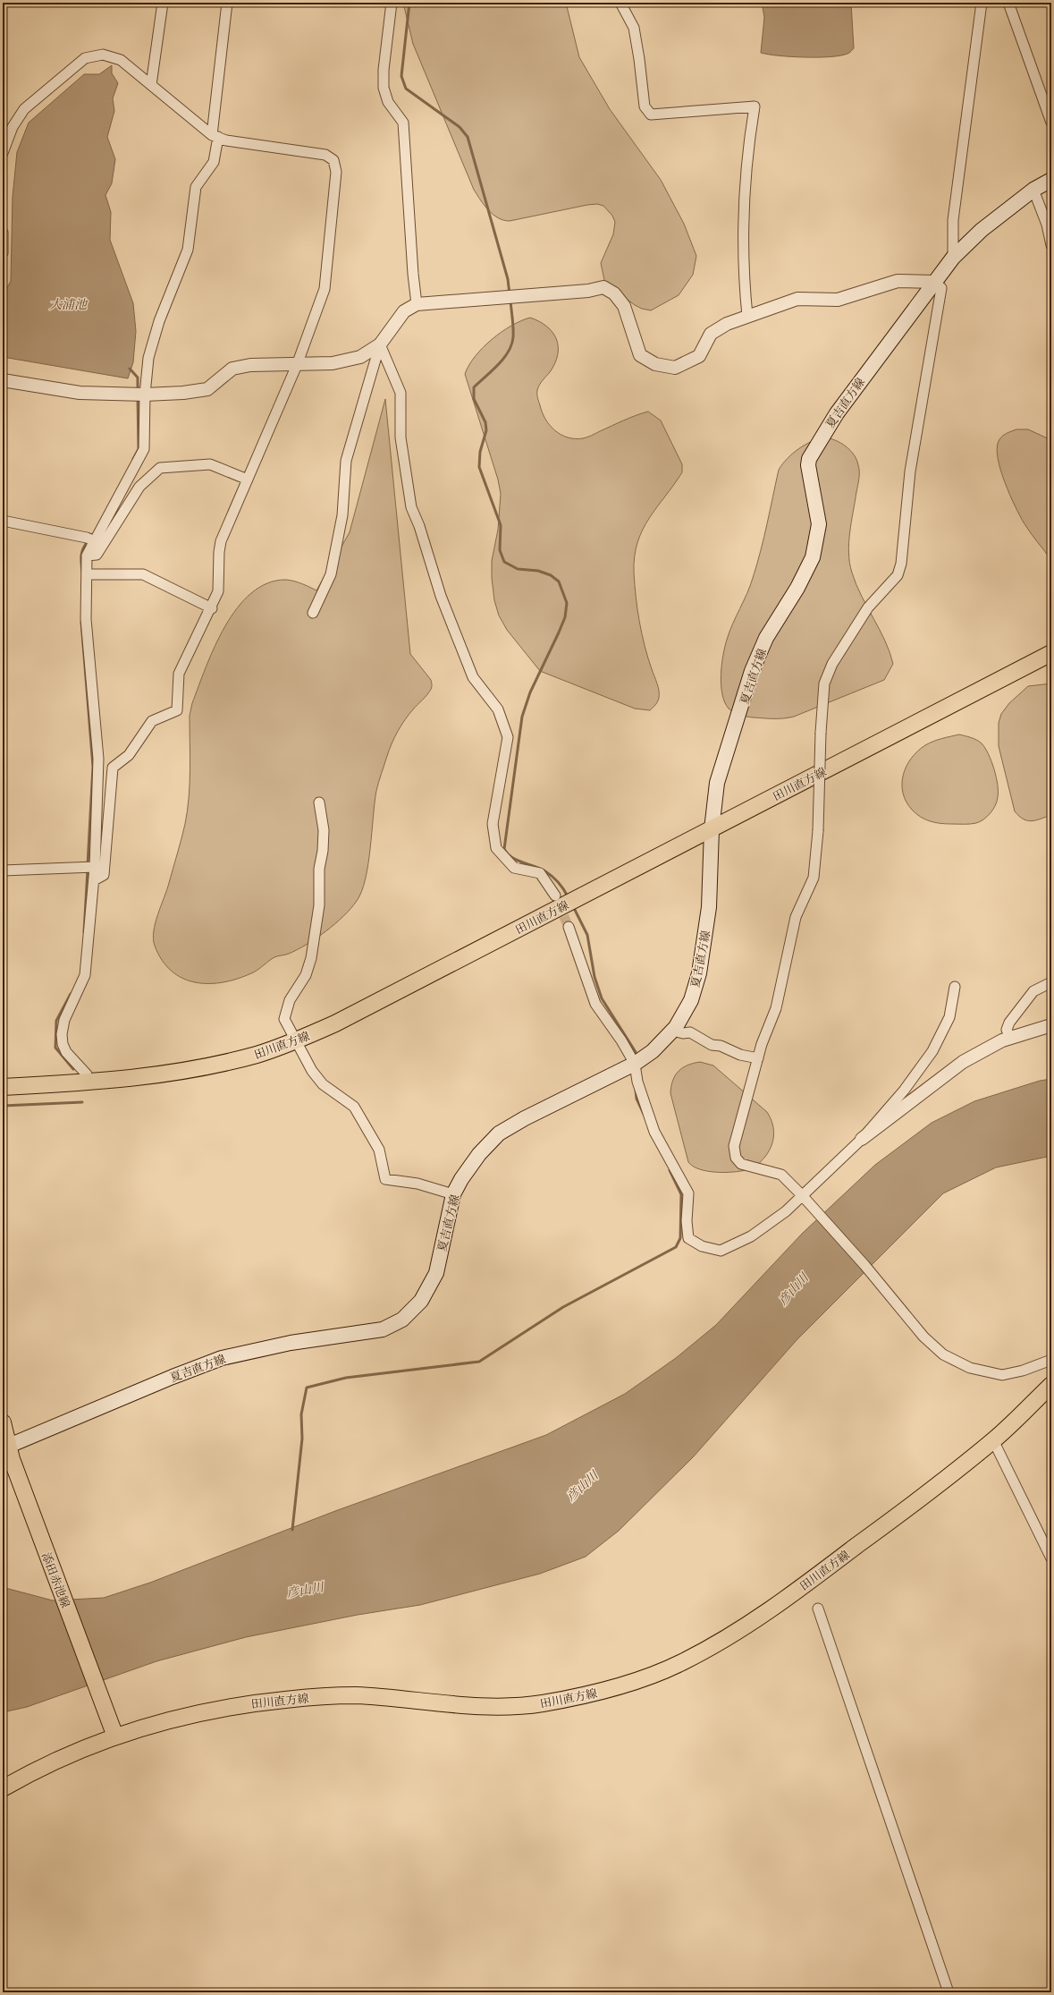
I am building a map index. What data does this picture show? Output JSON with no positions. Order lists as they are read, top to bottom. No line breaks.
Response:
{"streets":{"main road":["夏吉直方線","田川直方線","添田赤池線"]},"crossings":[["夏吉直方線","田川直方線"],["夏吉直方線","添田赤池線"],["田川直方線","添田赤池線"]],"water":["大浦池","彦山川"]}
